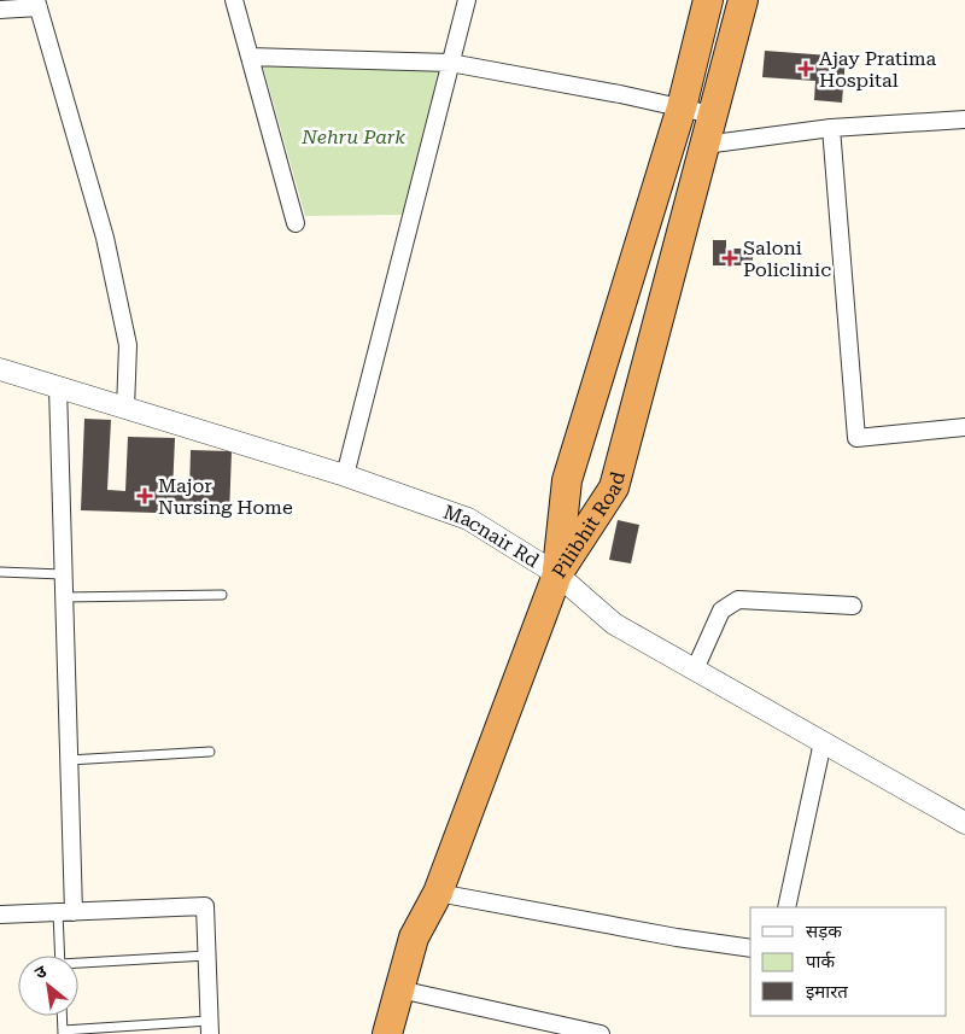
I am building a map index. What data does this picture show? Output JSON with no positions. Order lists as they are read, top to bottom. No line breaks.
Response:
{"streets":{"highway":["Pilibhit Road"],"street":["Macnair Rd"]},"crossings":[["Pilibhit Road","Macnair Rd"]],"parks":["Nehru Park"],"places":{"health":["Ajay Pratima Hospital","Saloni Policlinic","Major Nursing Home"]},"legend":["सड़क","पार्क","इमारत"],"north":"top left"}
